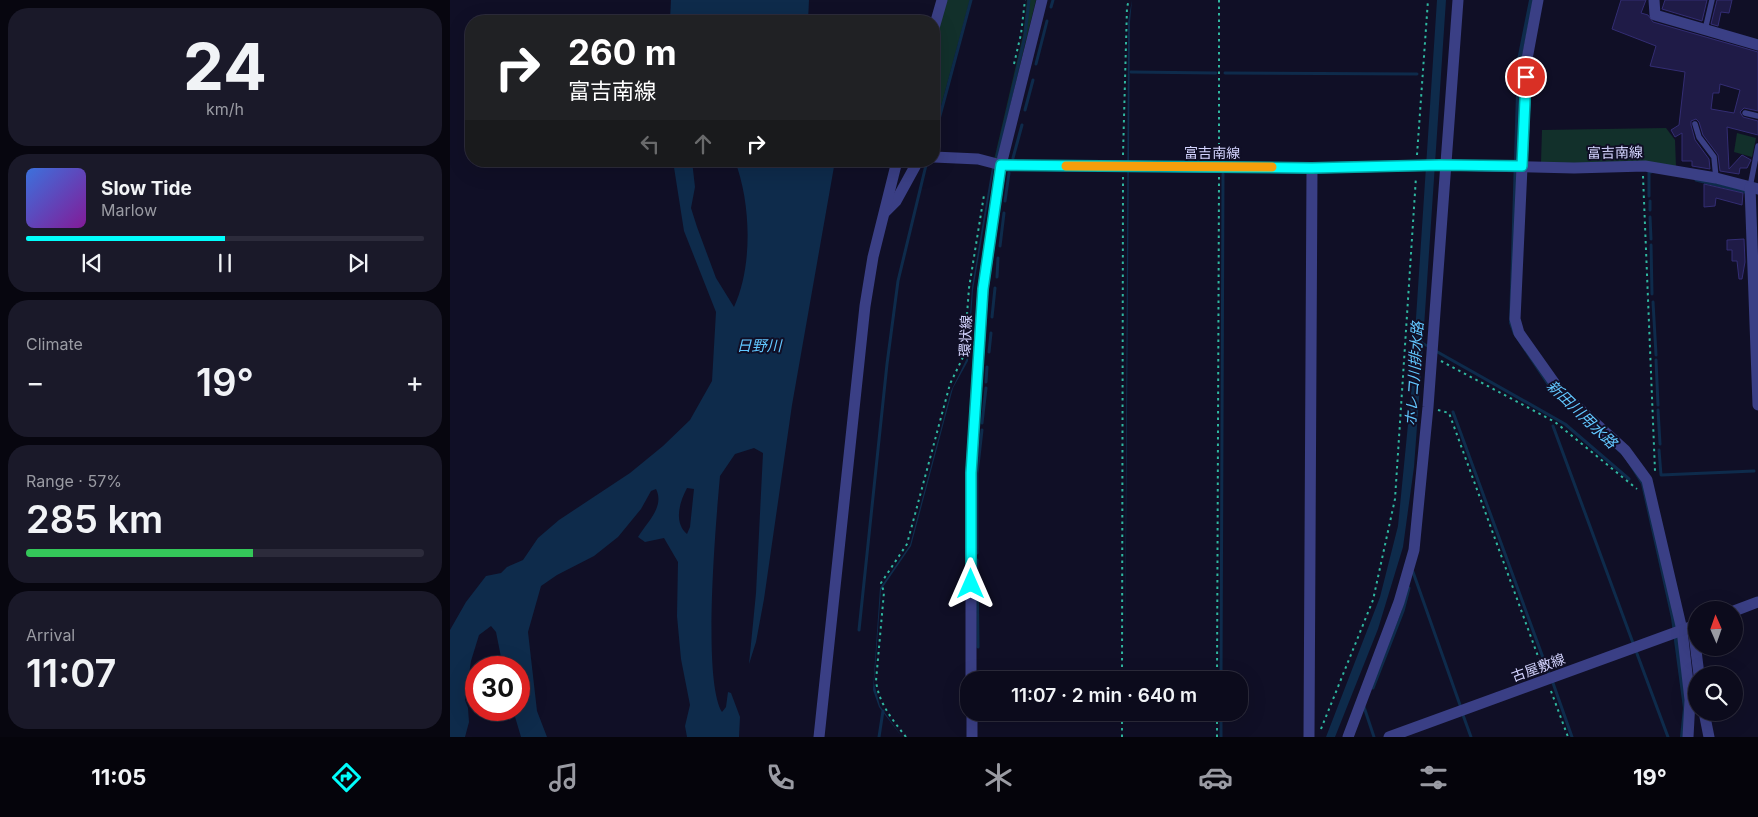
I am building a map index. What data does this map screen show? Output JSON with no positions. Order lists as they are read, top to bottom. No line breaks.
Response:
{"streets":{"street":["富吉南線","環状線","古屋敷線"]},"crossings":[["富吉南線","環状線"]],"water":["日野川","ホレコ川排水路","新田川用水路"],"north":"top","page":{"tile":[["24","km/h"],"Climate",["Range · 57%","285 km"],["Arrival","11:07"]],"turn":["260 m","富吉南線"],"song":["Slow Tide","Marlow"],"heat":["−","19°","+"],"limit":"30","trip":"11:07 · 2 min · 640 m","tabs":["11:05","19°"]}}
